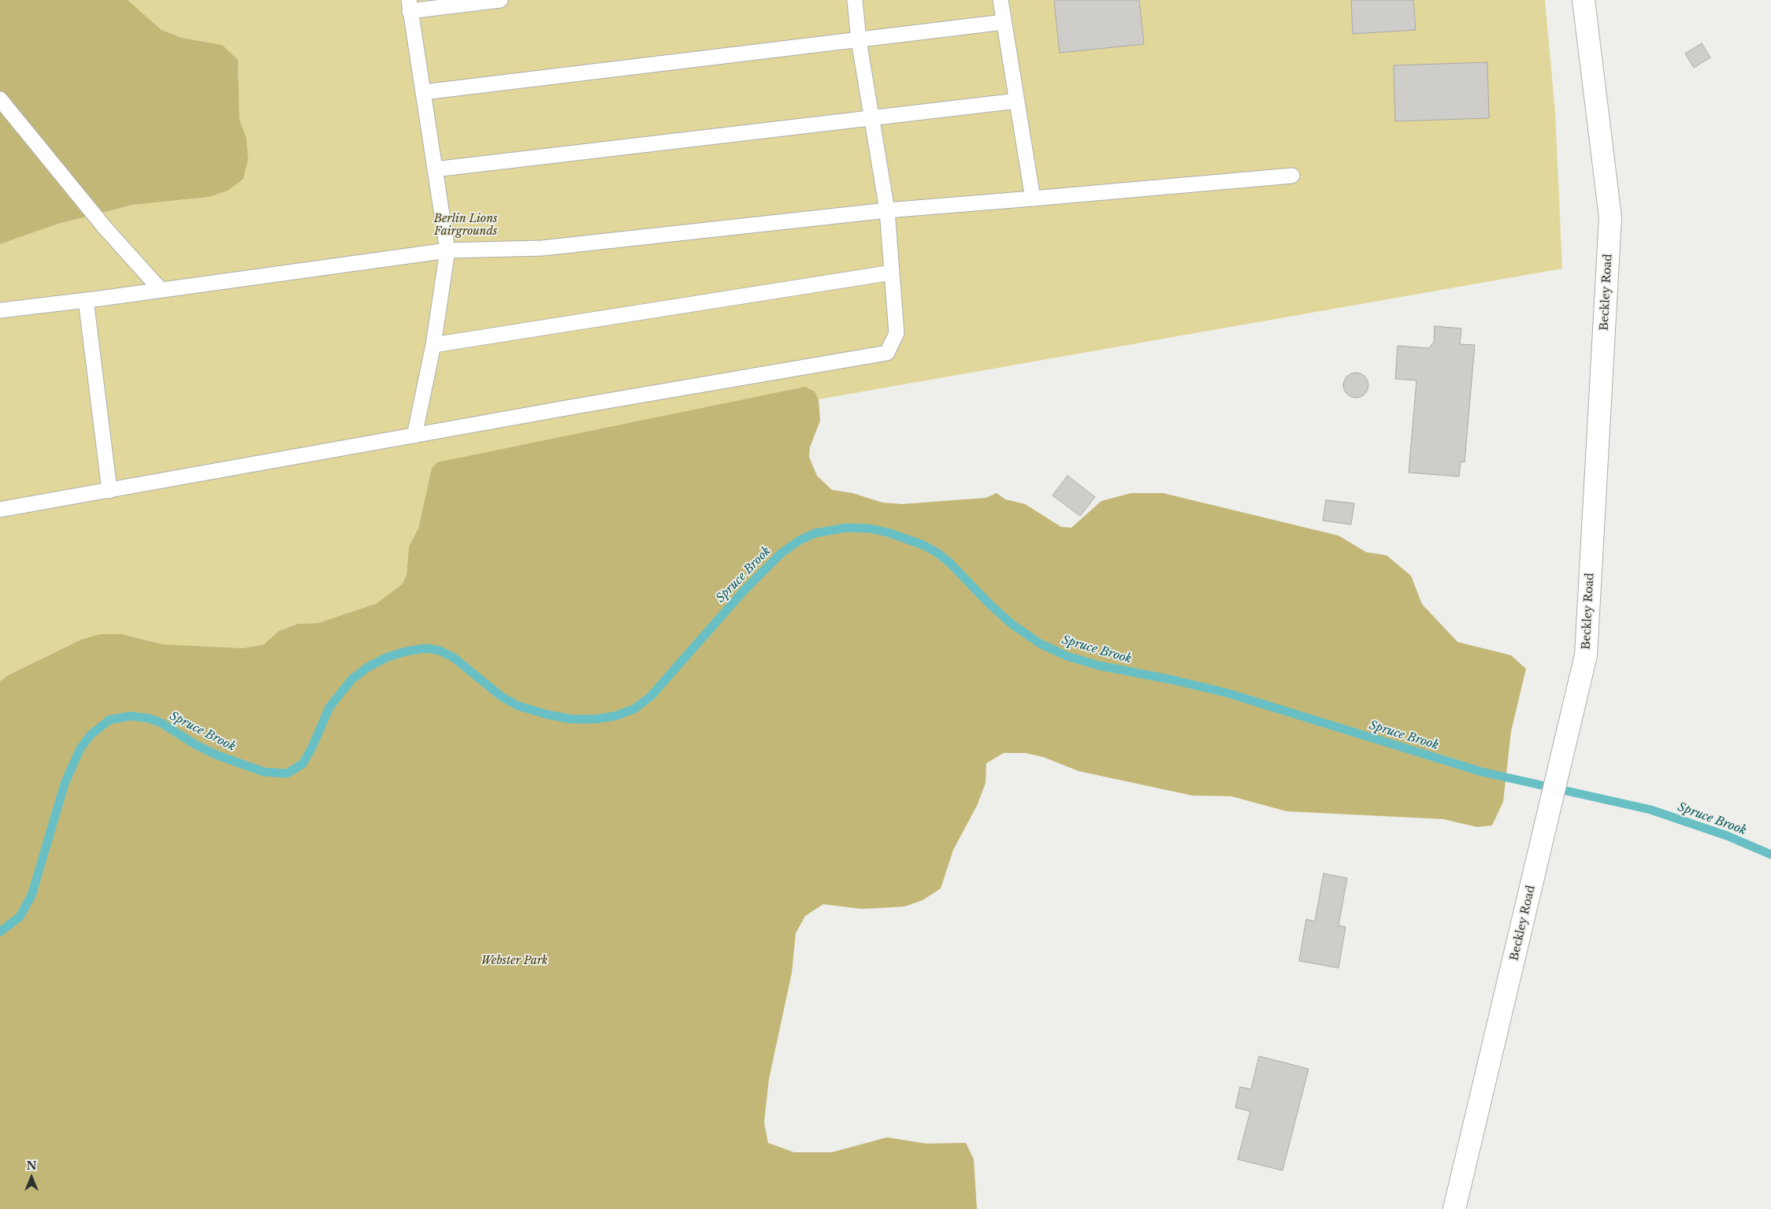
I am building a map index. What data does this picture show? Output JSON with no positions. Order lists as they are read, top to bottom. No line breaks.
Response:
{"streets":{"street":["Beckley Road"]},"water":["Spruce Brook"],"parks":["Berlin Lions Fairgrounds","Webster Park"],"north":"top"}
